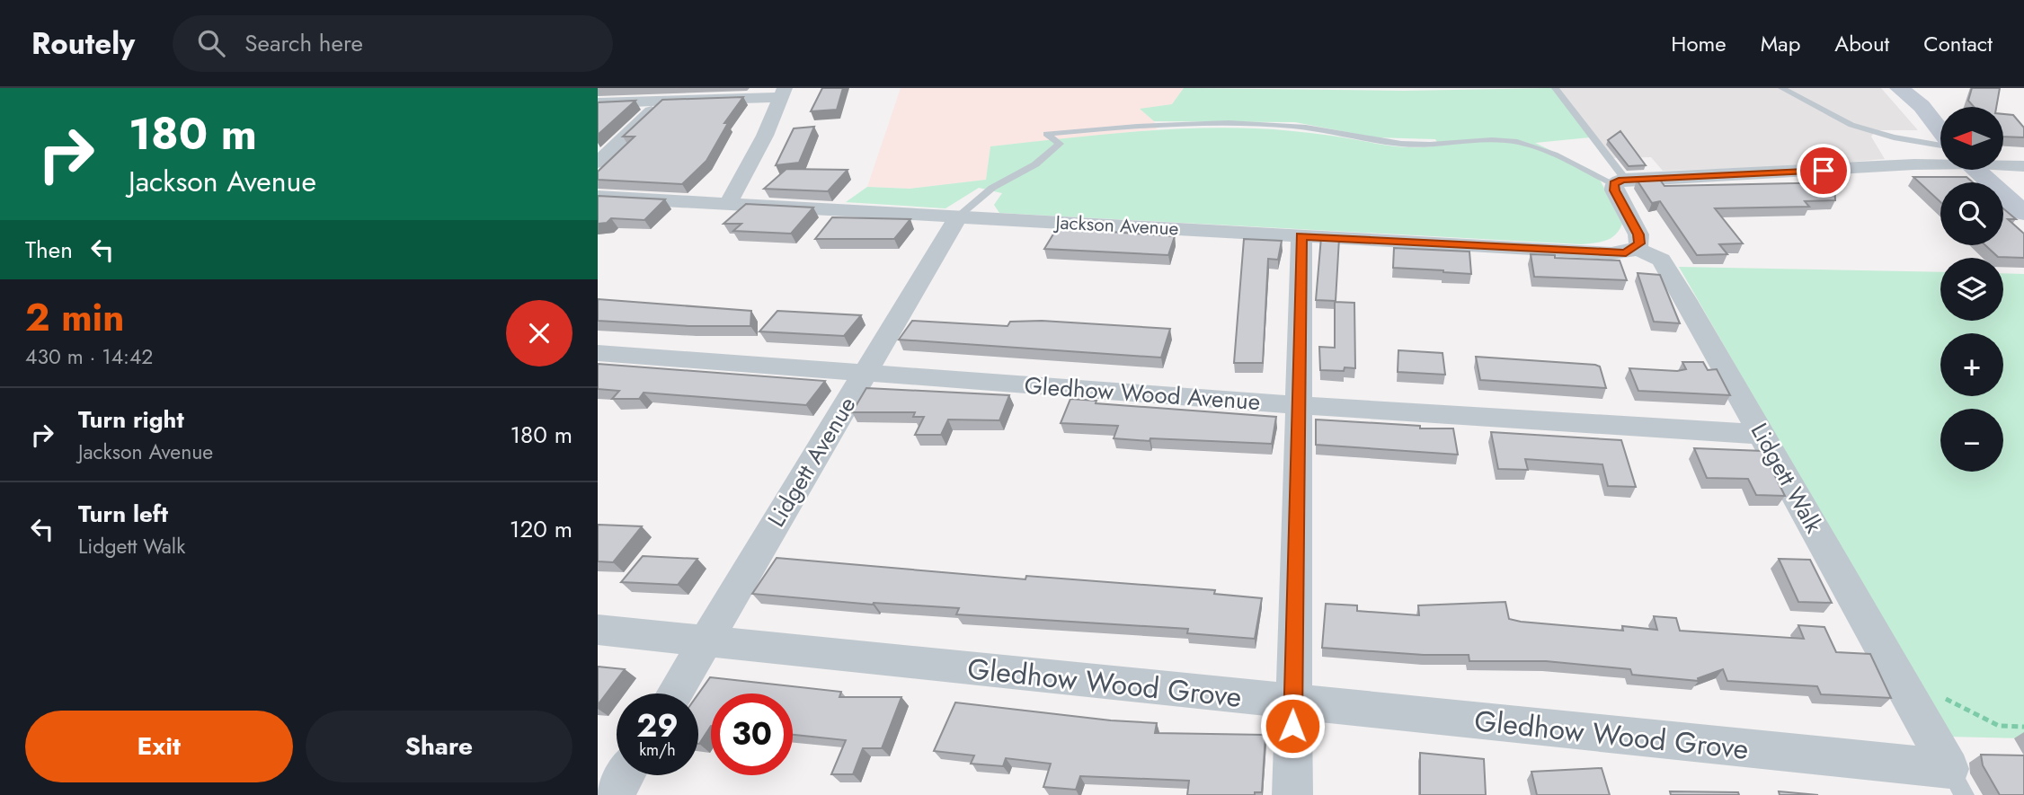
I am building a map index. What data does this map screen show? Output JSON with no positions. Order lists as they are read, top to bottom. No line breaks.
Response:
{"streets":{"street":["Jackson Avenue","Gledhow Wood Avenue","Lidgett Avenue","Lidgett Walk","Gledhow Wood Grove"]},"crossings":[["Jackson Avenue","Lidgett Avenue"],["Jackson Avenue","Lidgett Walk"],["Gledhow Wood Avenue","Lidgett Avenue"],["Gledhow Wood Avenue","Lidgett Walk"],["Lidgett Avenue","Gledhow Wood Grove"],["Lidgett Walk","Gledhow Wood Grove"]],"north":"left","page":{"header":"Routely","search":"Search here","nav":["Home","Map","About","Contact"],"turn":["180 m","Jackson Avenue"],"map_buttons":["+","−"],"then":"Then","heading":["2 min","430 m · 14:42"],"list":[{"name":"Turn right","note":"Jackson Avenue","value":"180 m"},{"name":"Turn left","note":"Lidgett Walk","value":"120 m"}],"speed":"29 km/h","limit":"30","buttons":["Exit","Share"]}}
